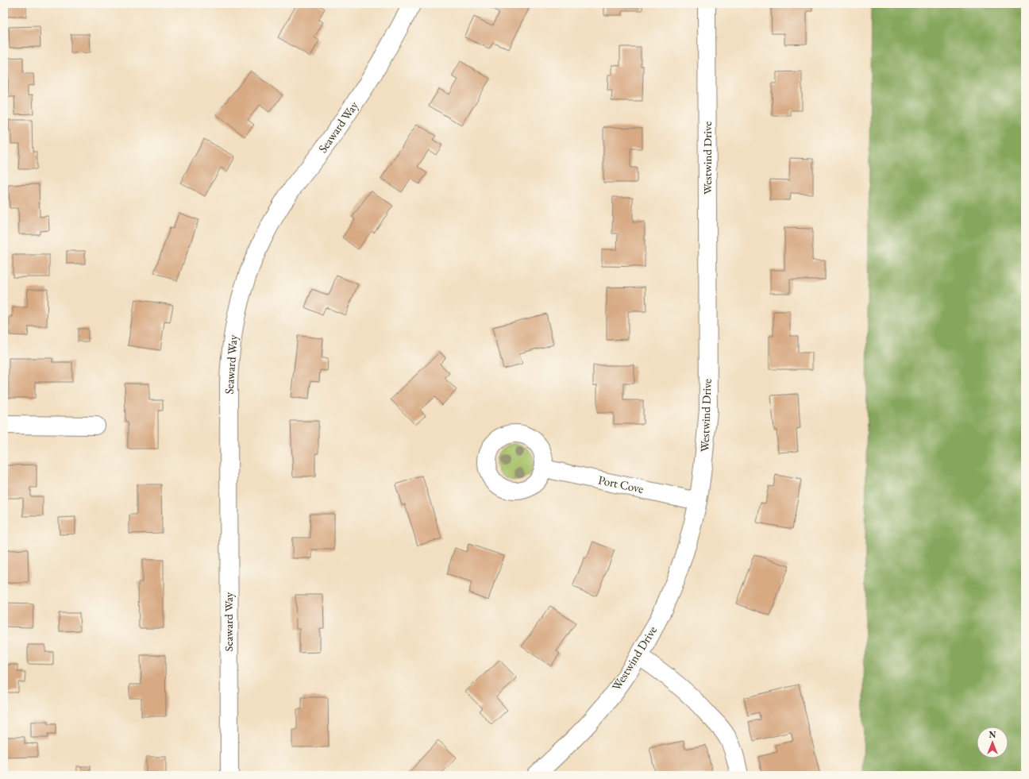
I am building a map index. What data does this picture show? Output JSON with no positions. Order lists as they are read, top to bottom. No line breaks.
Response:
{"streets":{"street":["Seaward Way","Westwind Drive","Port Cove"]},"crossings":[["Westwind Drive","Port Cove"]],"north":"top"}
